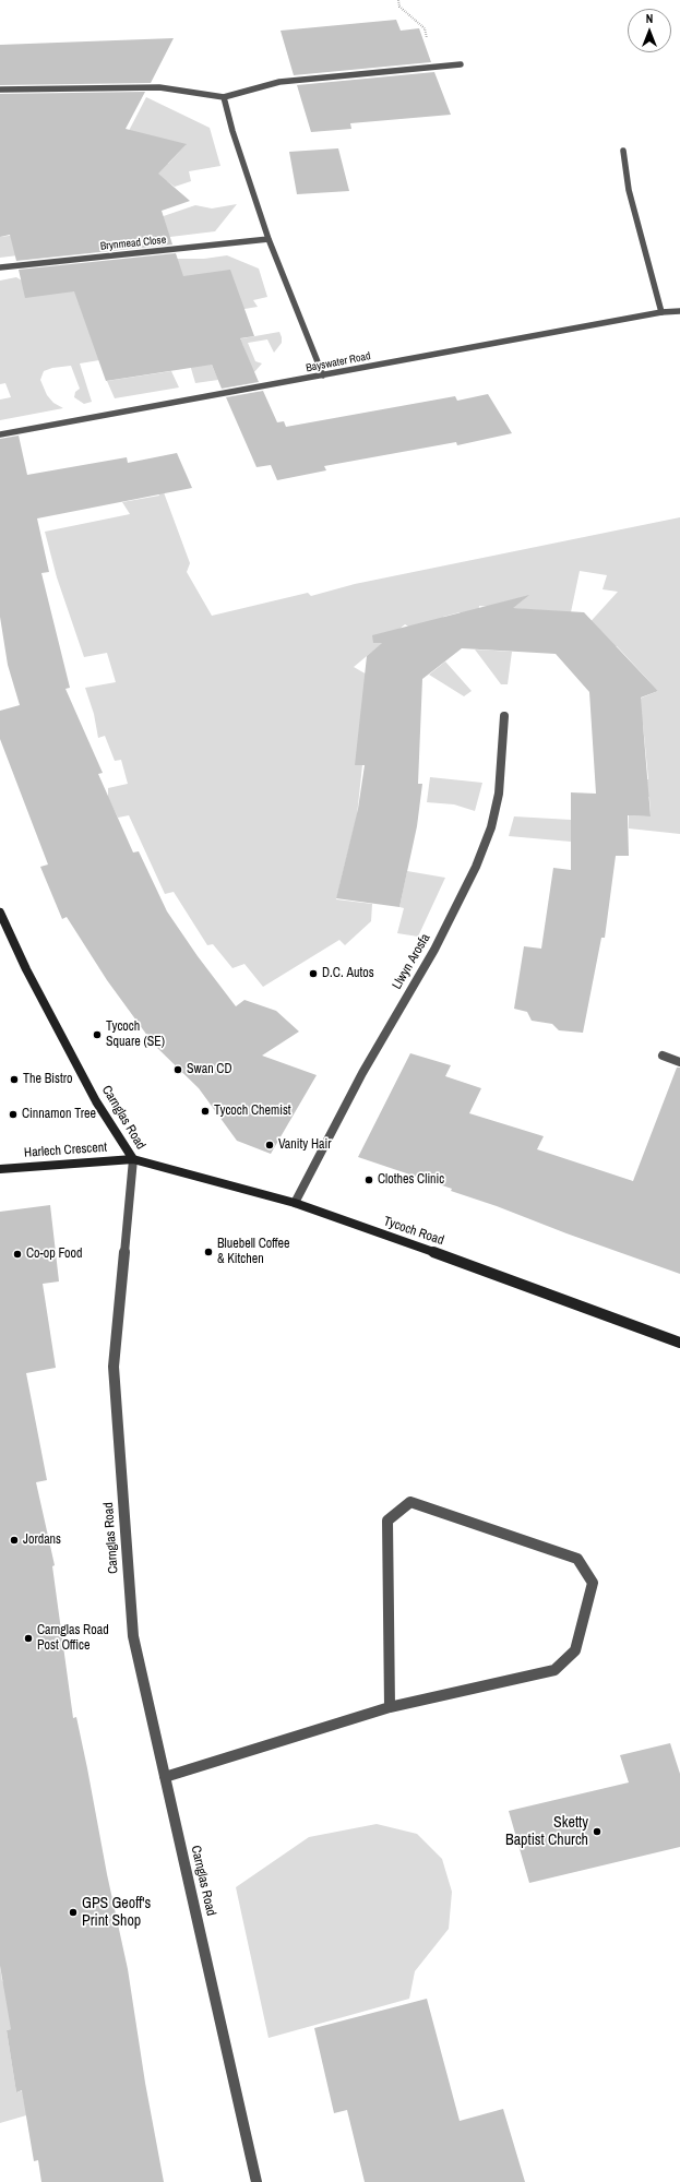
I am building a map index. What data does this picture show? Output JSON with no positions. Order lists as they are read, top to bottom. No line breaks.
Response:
{"streets":{"street":["Brynmead Close","Bayswater Road","Llwyn Arosfa","Carnglas Road","Harlech Crescent","Tycoch Road"]},"crossings":[["Llwyn Arosfa","Tycoch Road"],["Carnglas Road","Harlech Crescent"],["Carnglas Road","Tycoch Road"],["Harlech Crescent","Tycoch Road"]],"places":["D.C. Autos","Tycoch Square (SE)","Swan CD","The Bistro","Tycoch Chemist","Cinnamon Tree","Vanity Hair","Clothes Clinic","Bluebell Coffee & Kitchen","Co-op Food","Jordans","Carnglas Road Post Office","Sketty Baptist Church","GPS Geoff's Print Shop"],"north":"top"}
